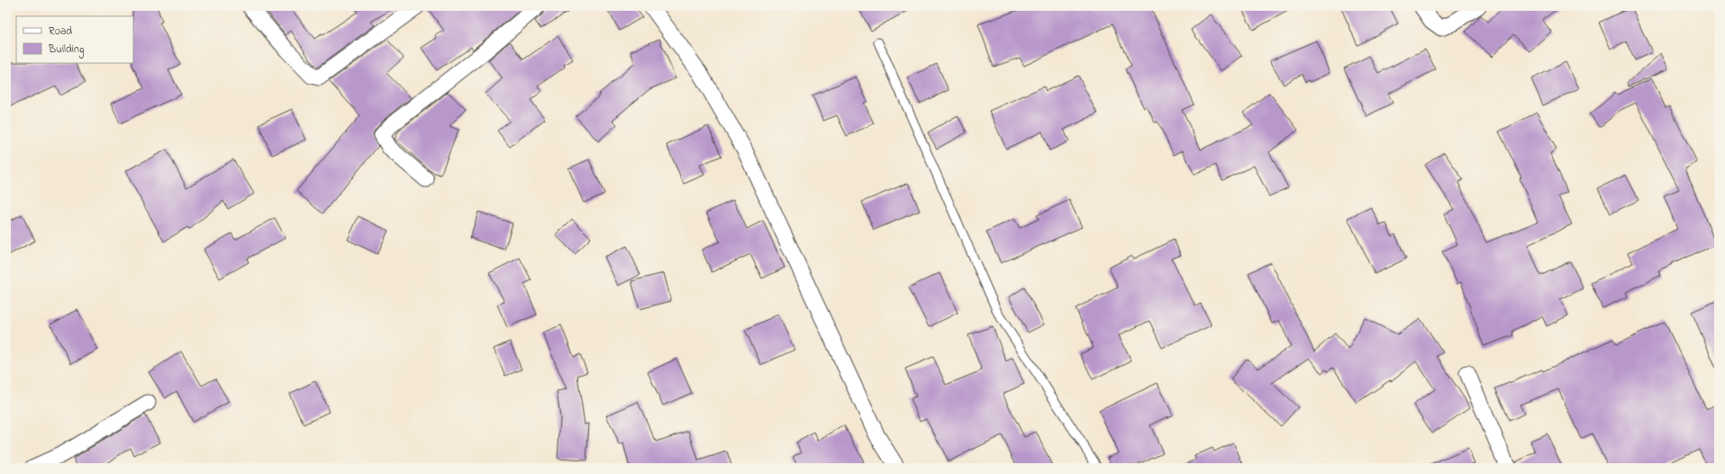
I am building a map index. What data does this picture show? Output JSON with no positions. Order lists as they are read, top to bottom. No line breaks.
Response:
{"legend":["Road","Building"]}
